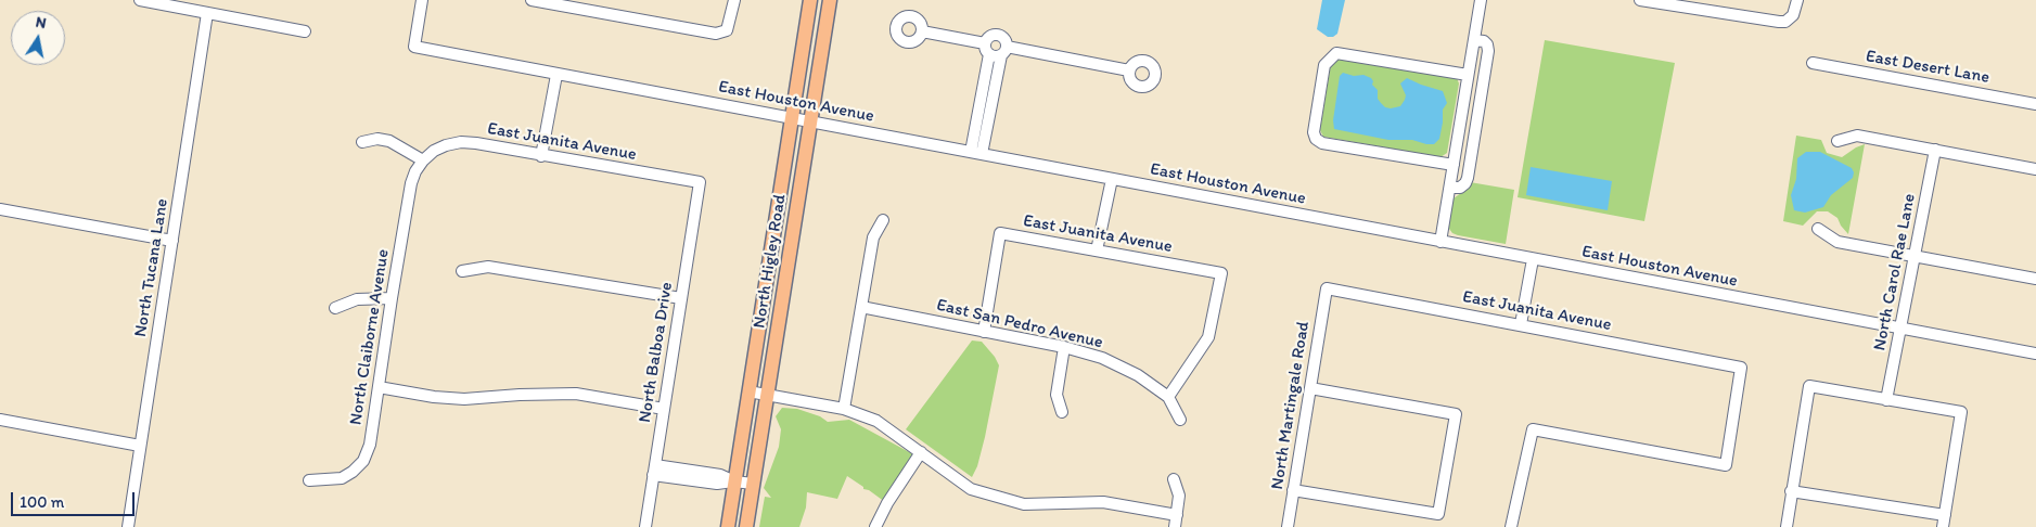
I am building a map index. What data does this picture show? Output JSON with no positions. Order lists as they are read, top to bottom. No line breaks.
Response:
{"streets":{"main road":["North Higley Road"],"street":["East Desert Lane","East Houston Avenue","East Juanita Avenue","North Tucana Lane","North Carol Rae Lane","East San Pedro Avenue","North Claiborne Avenue","North Balboa Drive","North Martingale Road"]},"crossings":[["East Houston Avenue","North Higley Road"],["East Houston Avenue","North Carol Rae Lane"],["East Juanita Avenue","East San Pedro Avenue"],["East Juanita Avenue","North Claiborne Avenue"],["East Juanita Avenue","North Balboa Drive"],["East Juanita Avenue","North Martingale Road"]],"scale_bar":"100 m","north":"top"}
